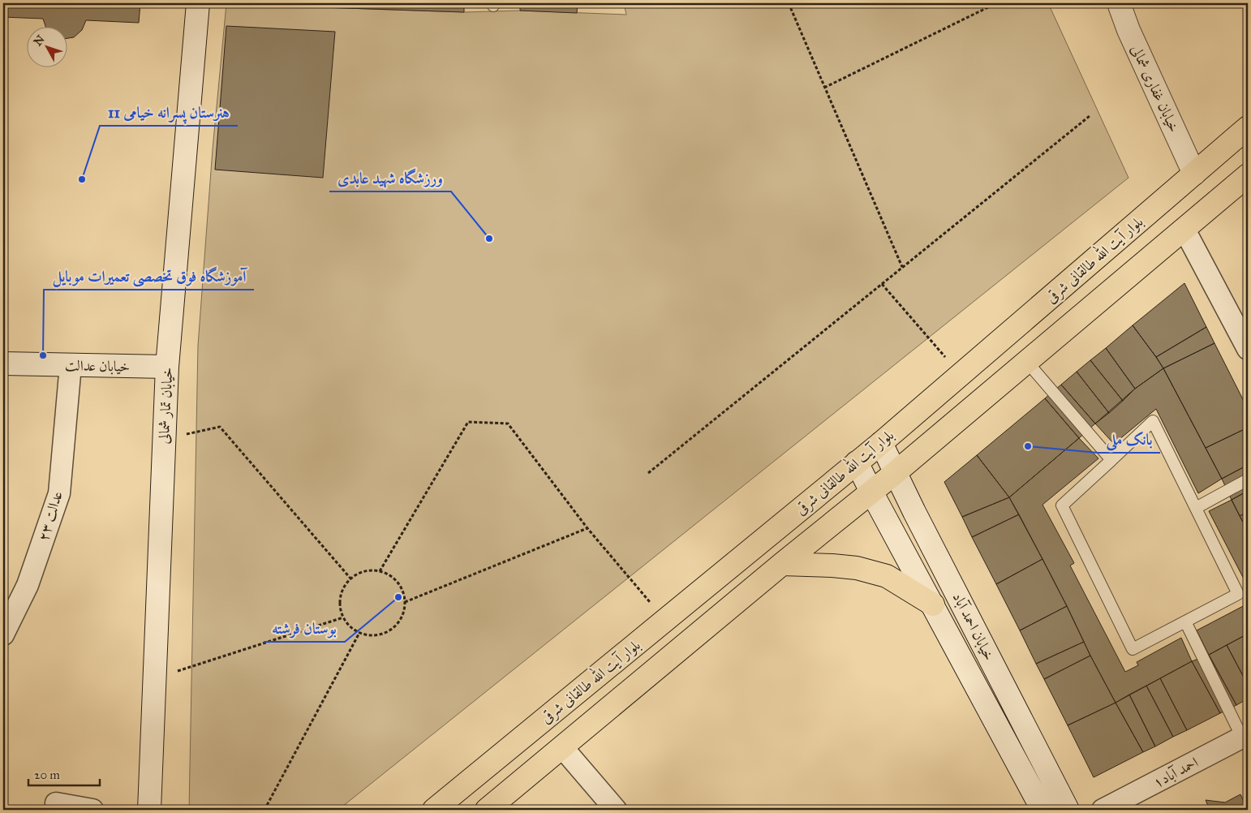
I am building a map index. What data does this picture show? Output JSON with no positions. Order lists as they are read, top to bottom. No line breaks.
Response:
{"streets":{"main road":["خیابان غفاری شمالی","بلوار آیت الله طالقانی شرقی","خیابان عدالت","خیابان تمار شمالی","خیابان احمد آباد"],"street":["عدالت ۲۳","احمد آباد۱"]},"crossings":[["خیابان غفاری شمالی","بلوار آیت الله طالقانی شرقی"],["بلوار آیت الله طالقانی شرقی","خیابان احمد آباد"],["خیابان عدالت","خیابان تمار شمالی"],["خیابان عدالت","عدالت ۲۳"]],"places":["هنرستان پسرانه خیامی 11","ورزشگاه شهید عابدی","آموزشگاه فوق تخصصی تعمیرات موبایل","بانک ملی","بوستان فرشته"],"scale_bar":"20 m","north":"top left"}
